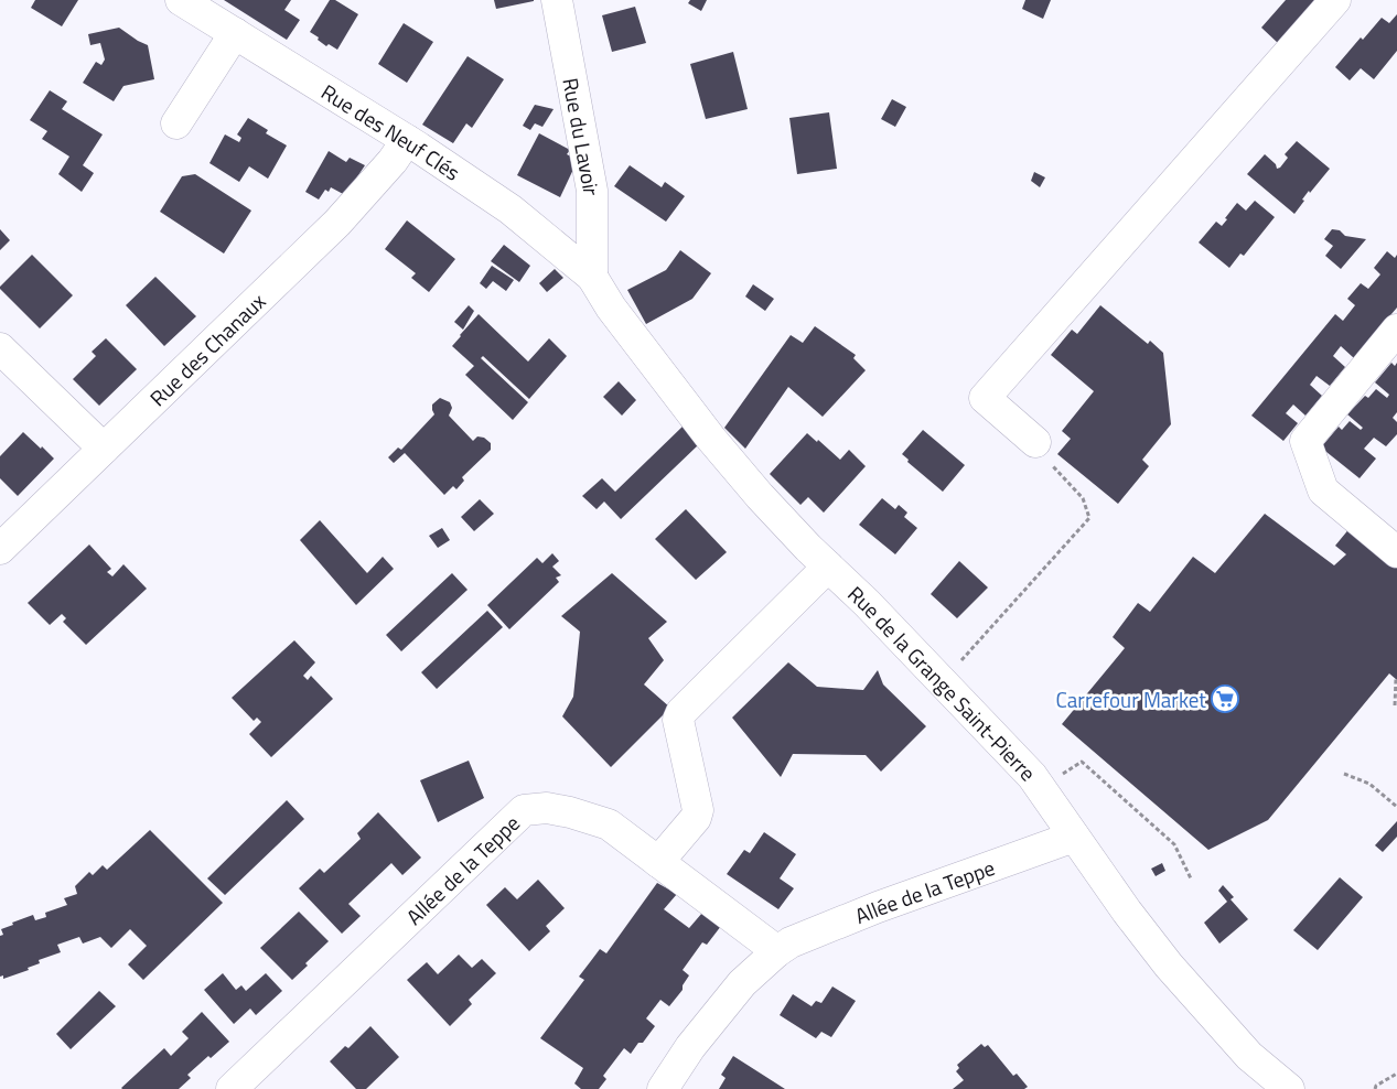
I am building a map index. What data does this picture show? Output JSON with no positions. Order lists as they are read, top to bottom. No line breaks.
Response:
{"streets":{"street":["Rue des Neuf Clés","Rue du Lavoir","Rue des Chanaux","Rue de la Grange Saint-Pierre","Allée de la Teppe"]},"crossings":[["Rue des Neuf Clés","Rue du Lavoir"],["Rue des Neuf Clés","Rue des Chanaux"],["Rue des Neuf Clés","Rue de la Grange Saint-Pierre"],["Rue du Lavoir","Rue de la Grange Saint-Pierre"],["Rue de la Grange Saint-Pierre","Allée de la Teppe"]],"places":{"supermarket":["Carrefour Market"]}}
